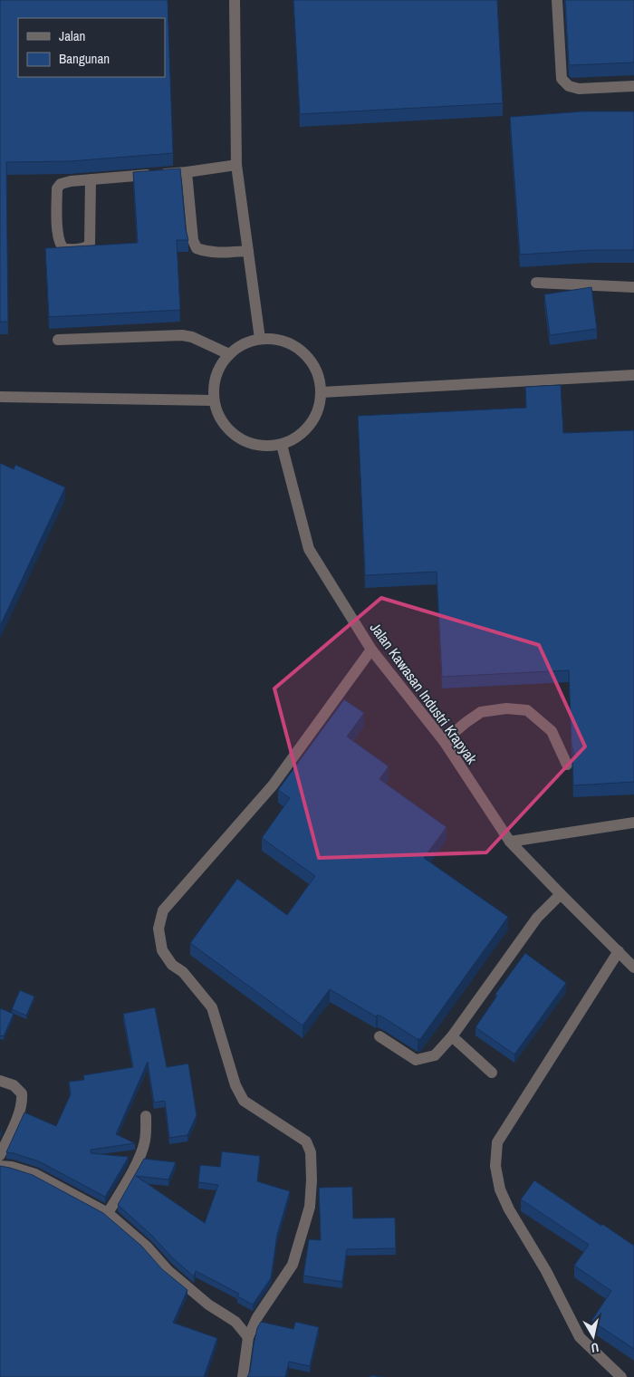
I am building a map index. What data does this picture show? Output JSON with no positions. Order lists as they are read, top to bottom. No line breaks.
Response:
{"streets":{"street":["Jalan Kawasan Industri Krapyak"]},"legend":["Jalan","Bangunan"],"north":"bottom"}
